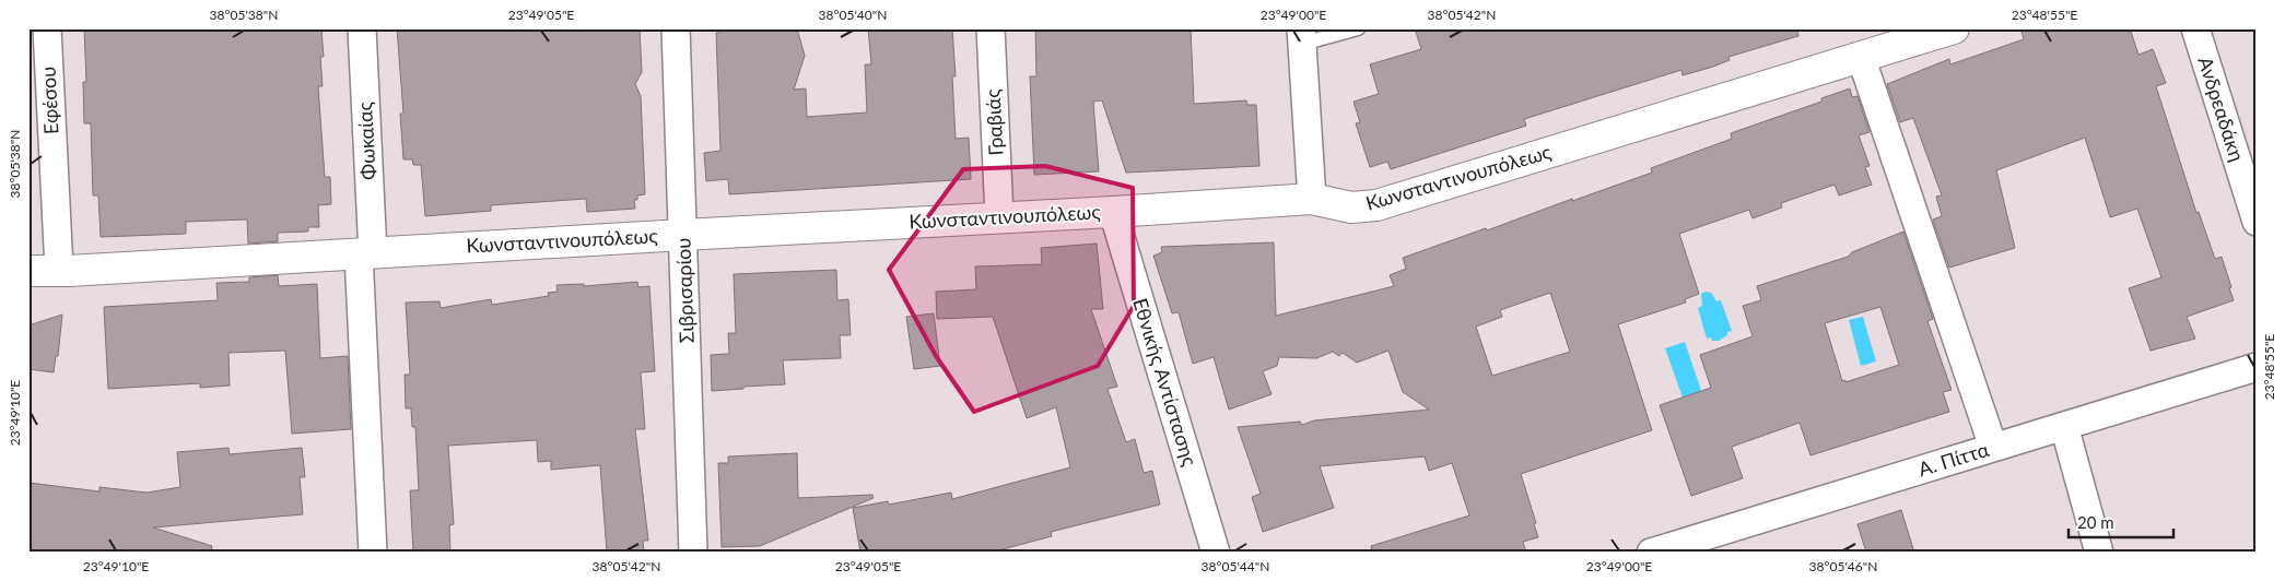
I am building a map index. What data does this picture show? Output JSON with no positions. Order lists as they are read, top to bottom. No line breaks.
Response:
{"streets":{"street":["Εφέσου","Ανδρεαδάκη","Γραβιάς","Φωκαίας","Κωνσταντινουπόλεως","Σιβρισαρίου","Εθνικής Αντίστασης","Α. Πίττα"]},"crossings":[["Εφέσου","Κωνσταντινουπόλεως"],["Γραβιάς","Κωνσταντινουπόλεως"],["Φωκαίας","Κωνσταντινουπόλεως"],["Κωνσταντινουπόλεως","Σιβρισαρίου"],["Κωνσταντινουπόλεως","Εθνικής Αντίστασης"]],"scale_bar":"20 m","coordinates":["38°05'38\"N","23°49'05\"E","38°05'40\"N","23°49'00\"E","38°05'42\"N","23°48'55\"E","23°49'10\"E","38°05'44\"N","38°05'46\"N"]}
